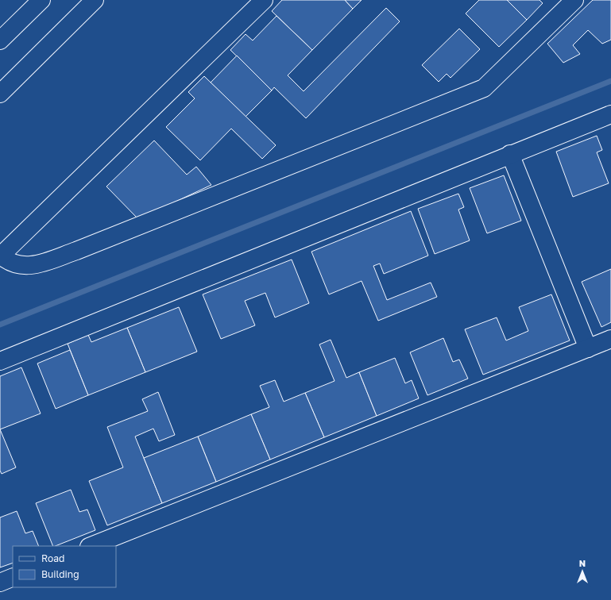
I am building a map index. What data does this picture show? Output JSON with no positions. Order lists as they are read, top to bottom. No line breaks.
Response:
{"legend":["Road","Building"],"north":"top"}
